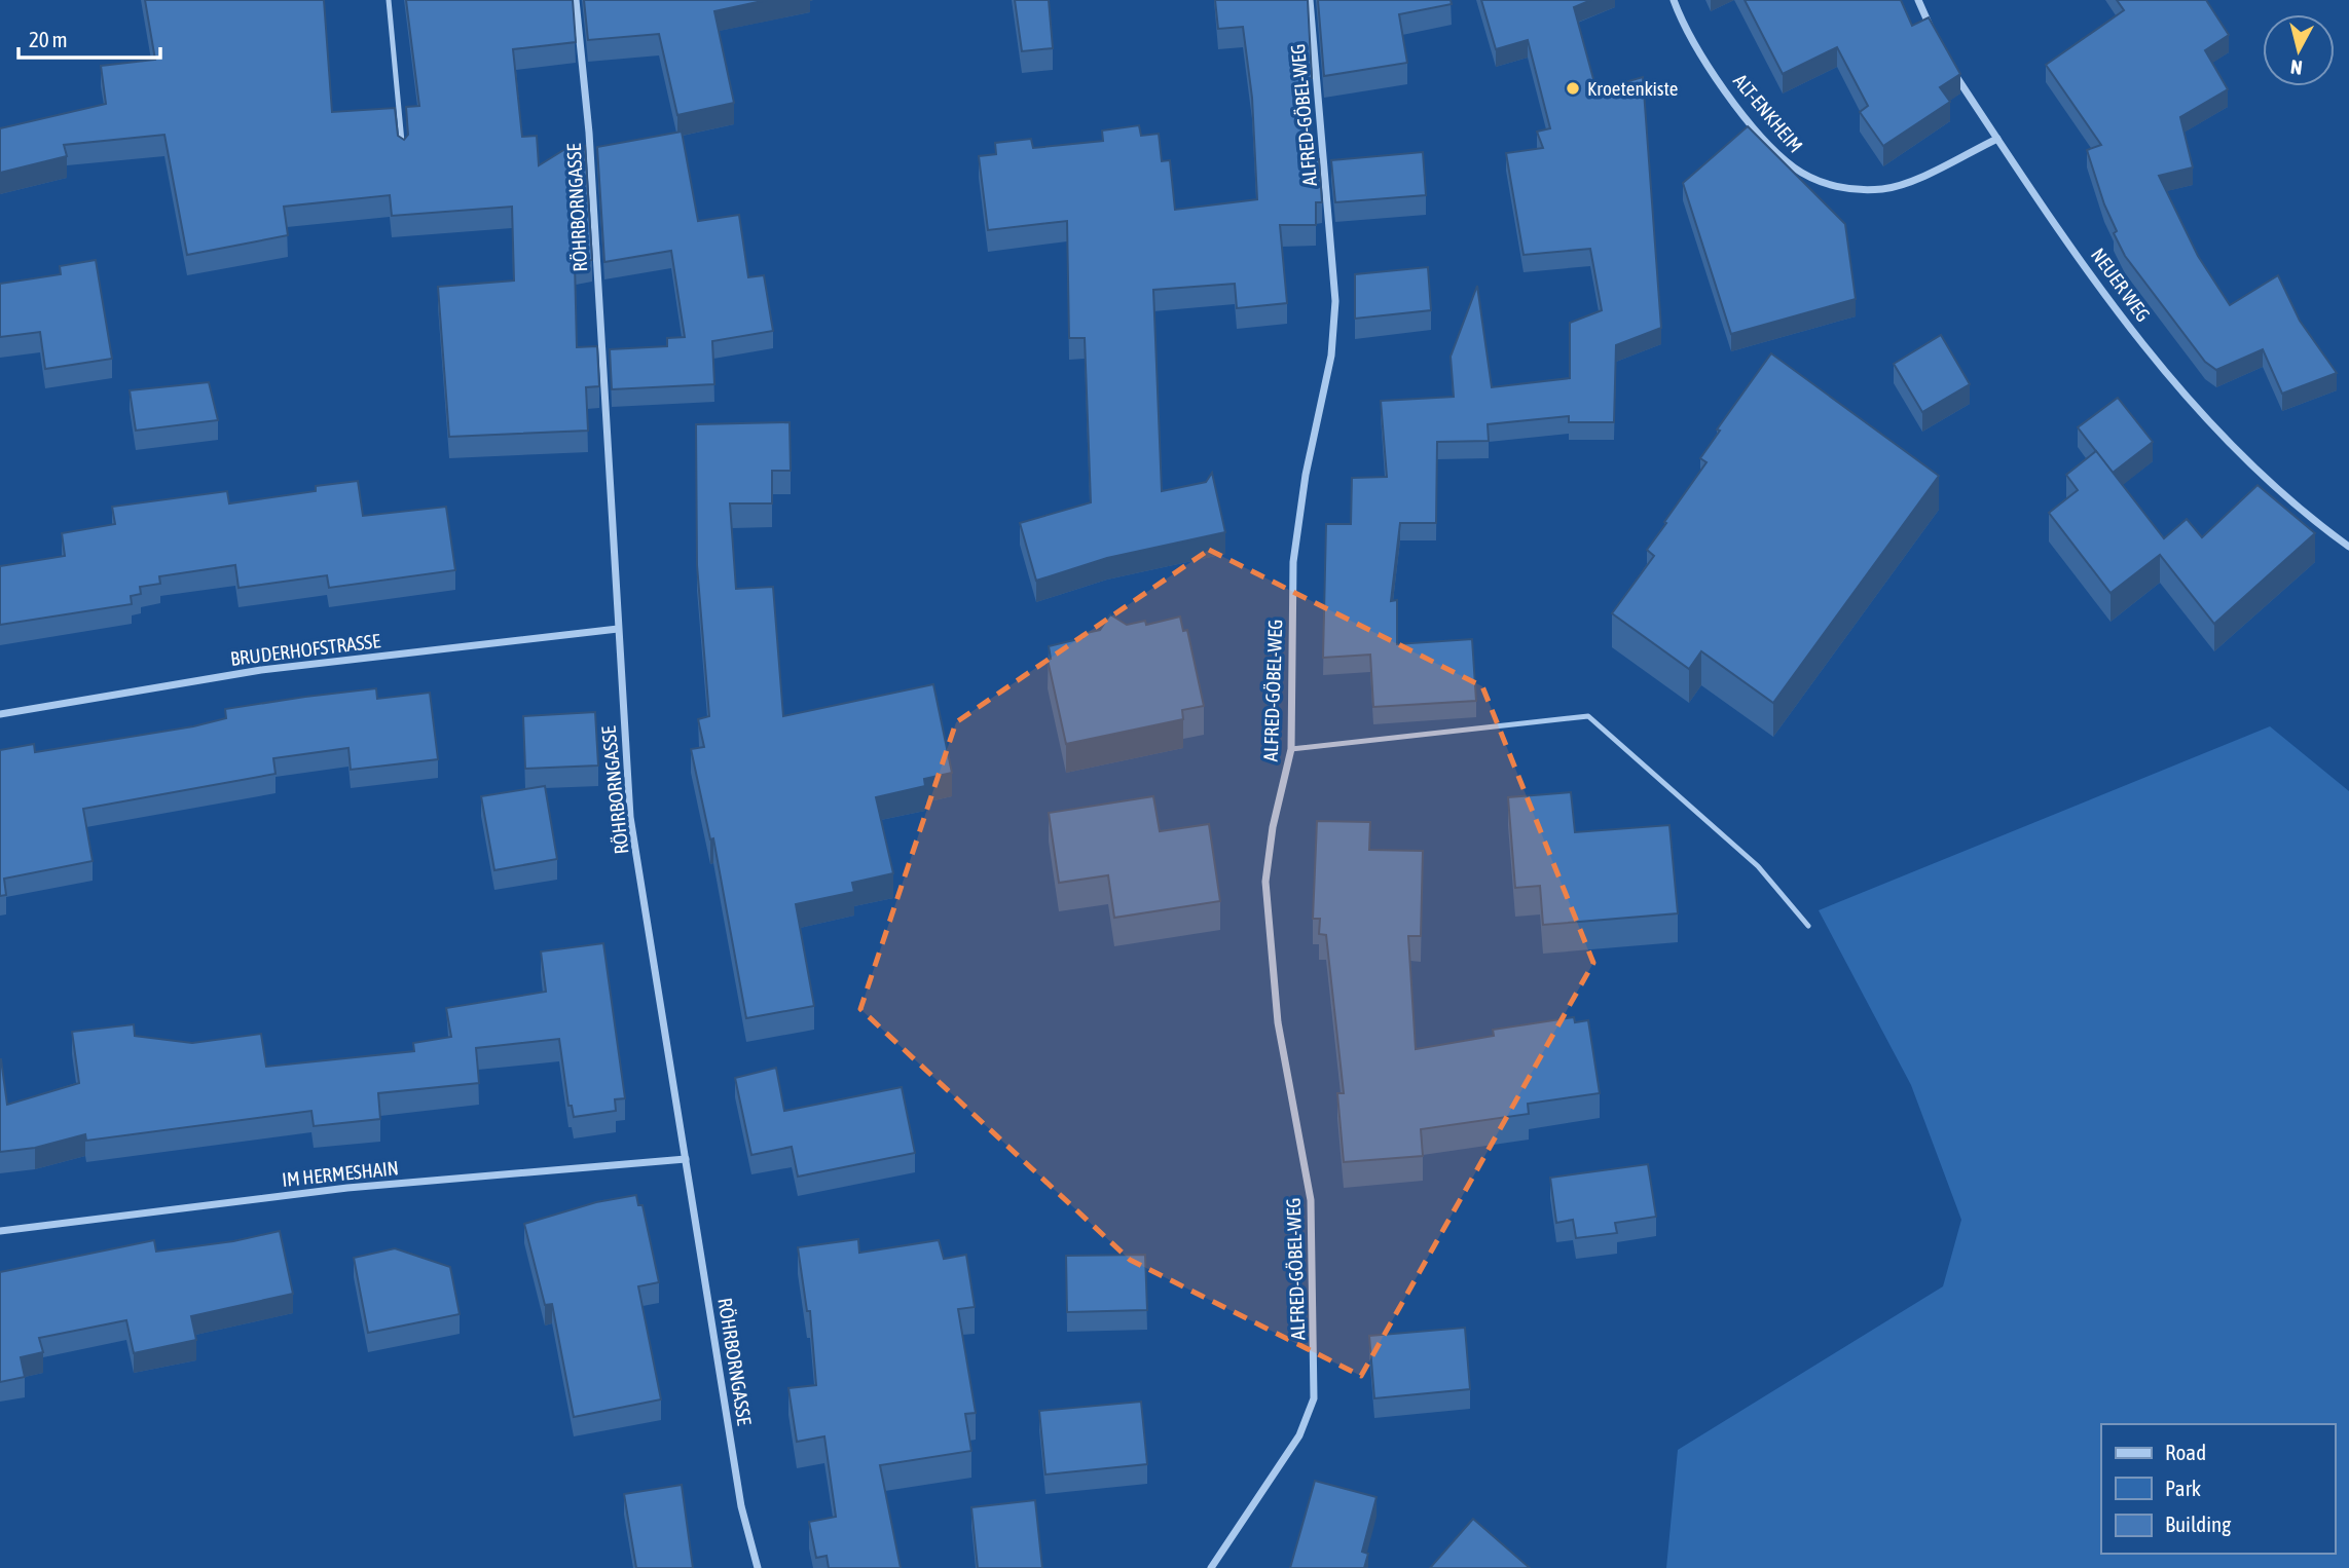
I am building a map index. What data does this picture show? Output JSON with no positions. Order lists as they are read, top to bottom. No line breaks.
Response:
{"streets":{"street":["ALT-ENKHEIM","ALFRED-GÖBEL-WEG","RÖHRBORNGASSE","NEUER WEG","BRUDERHOFSTRASSE","IM HERMESHAIN"]},"crossings":[["ALT-ENKHEIM","NEUER WEG"],["RÖHRBORNGASSE","BRUDERHOFSTRASSE"],["RÖHRBORNGASSE","IM HERMESHAIN"]],"places":["Kroetenkiste"],"legend":["Road","Park","Building"],"scale_bar":"20 m","north":"bottom"}
